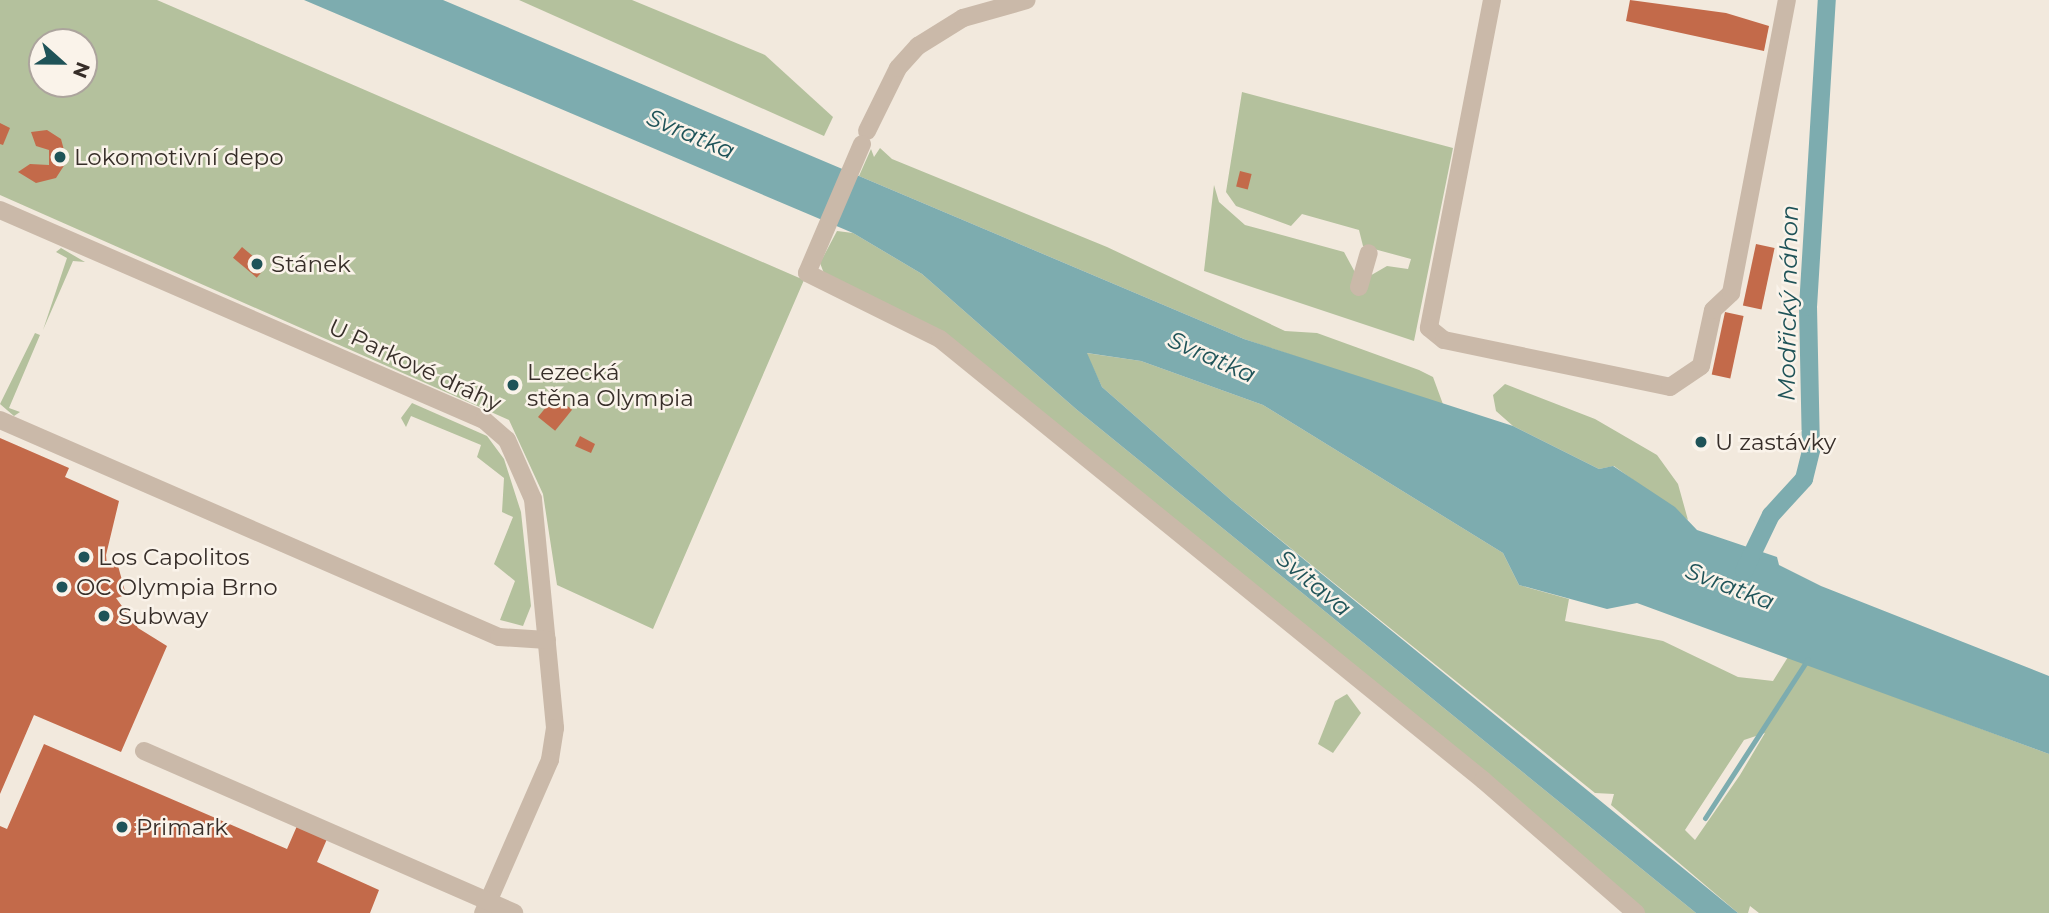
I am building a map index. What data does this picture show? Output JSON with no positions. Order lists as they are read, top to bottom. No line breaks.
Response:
{"streets":{"street":["U Parkové dráhy"]},"water":["Svratka","Modřický náhon","Svitava"],"places":["Lokomotivní depo","Stánek","Lezecká stěna Olympia","U zastávky","Los Capolitos","OC Olympia Brno","Subway","Primark"],"north":"right"}
